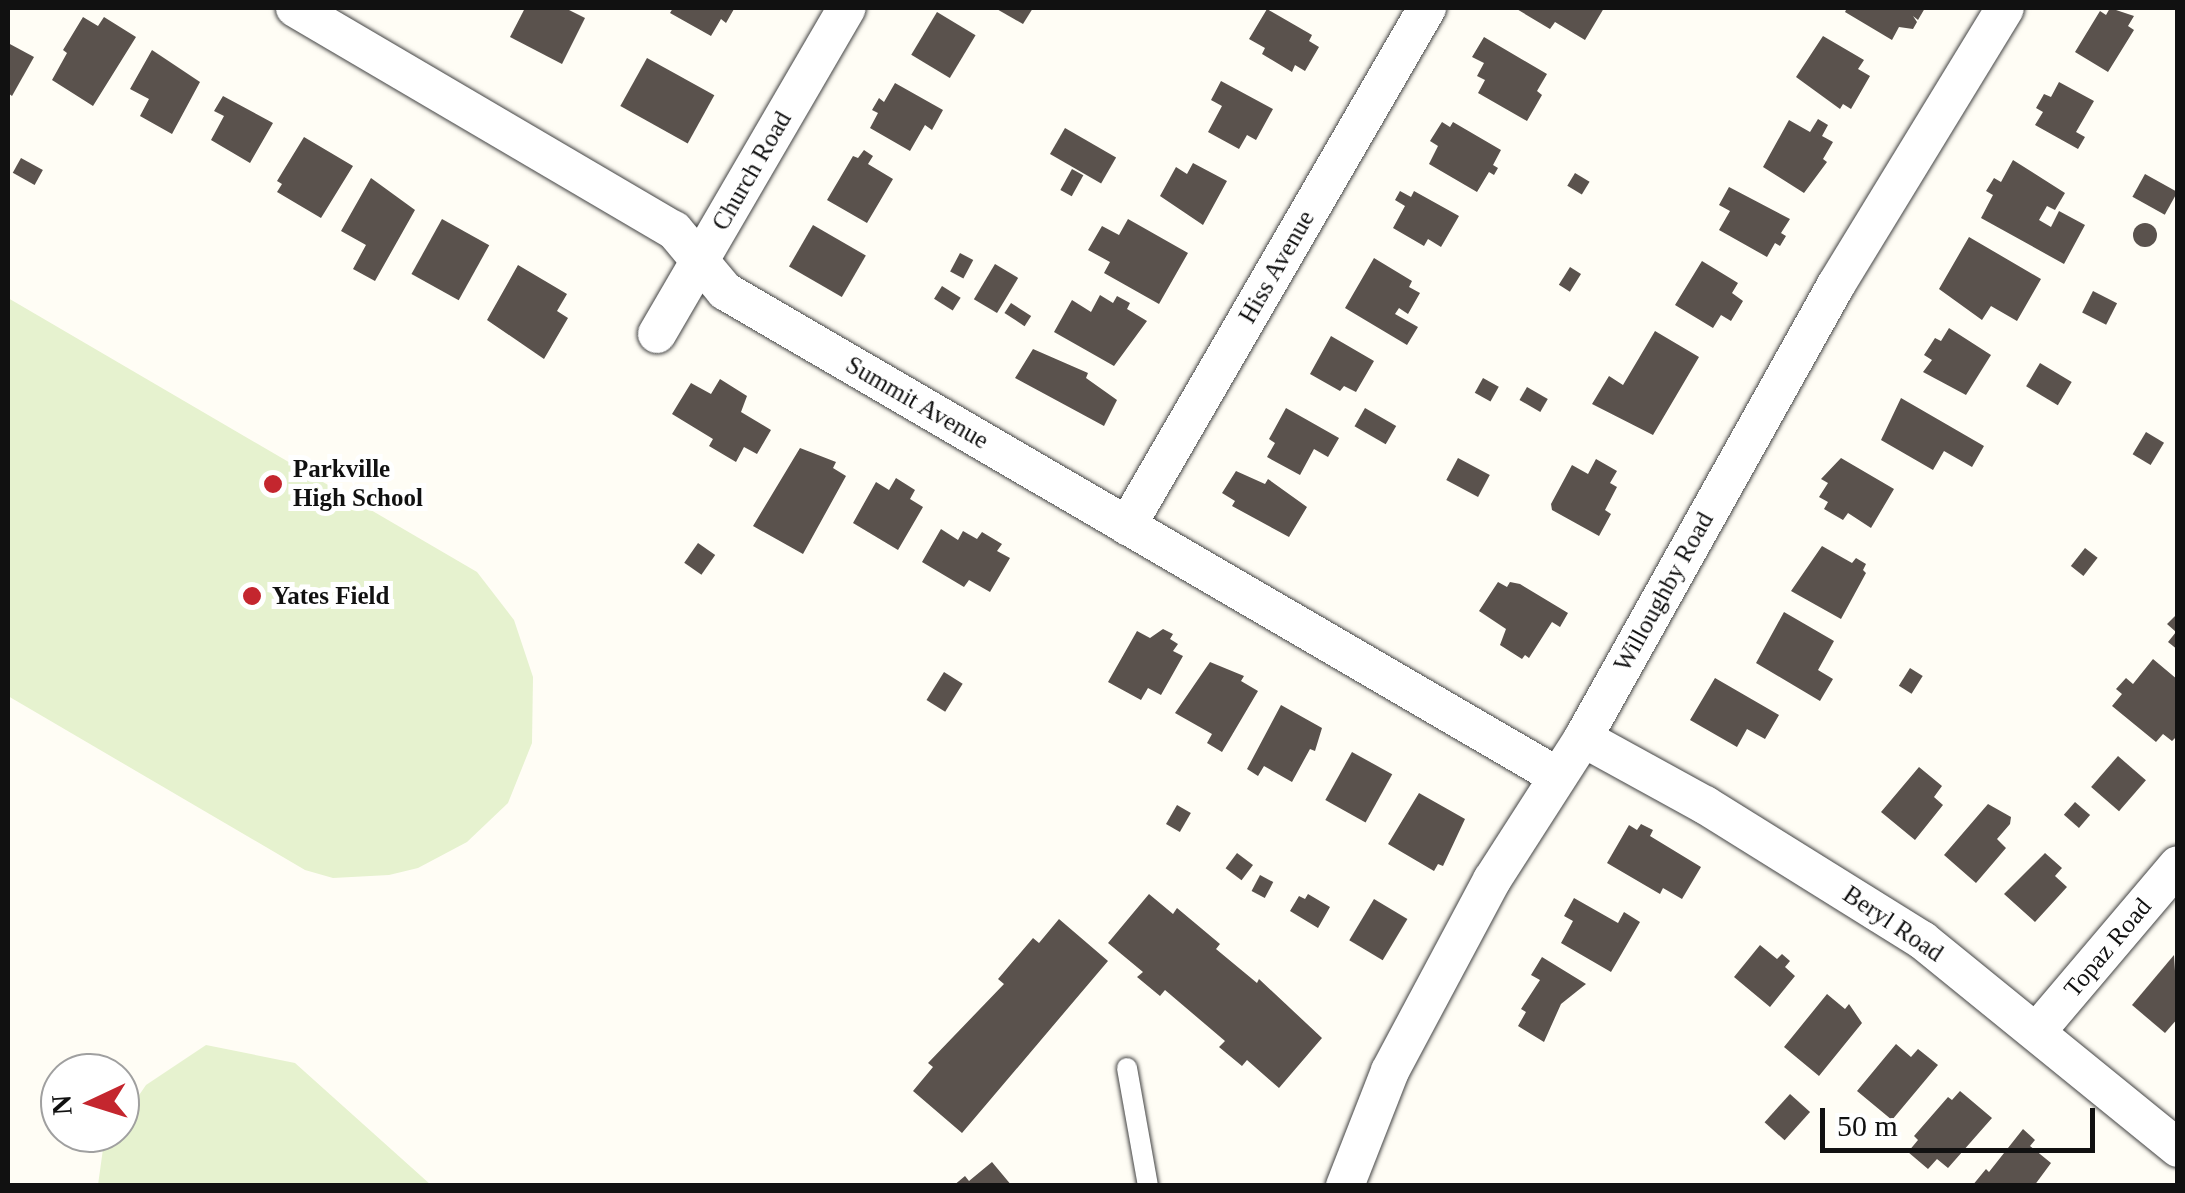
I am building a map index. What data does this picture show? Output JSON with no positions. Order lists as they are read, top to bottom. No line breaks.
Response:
{"streets":{"street":["Church Road","Hiss Avenue","Summit Avenue","Willoughby Road","Beryl Road","Topaz Road"]},"crossings":[["Church Road","Summit Avenue"],["Hiss Avenue","Summit Avenue"],["Summit Avenue","Willoughby Road"],["Willoughby Road","Beryl Road"],["Beryl Road","Topaz Road"]],"places":["Parkville High School","Yates Field"],"scale_bar":"50 m","north":"left"}
